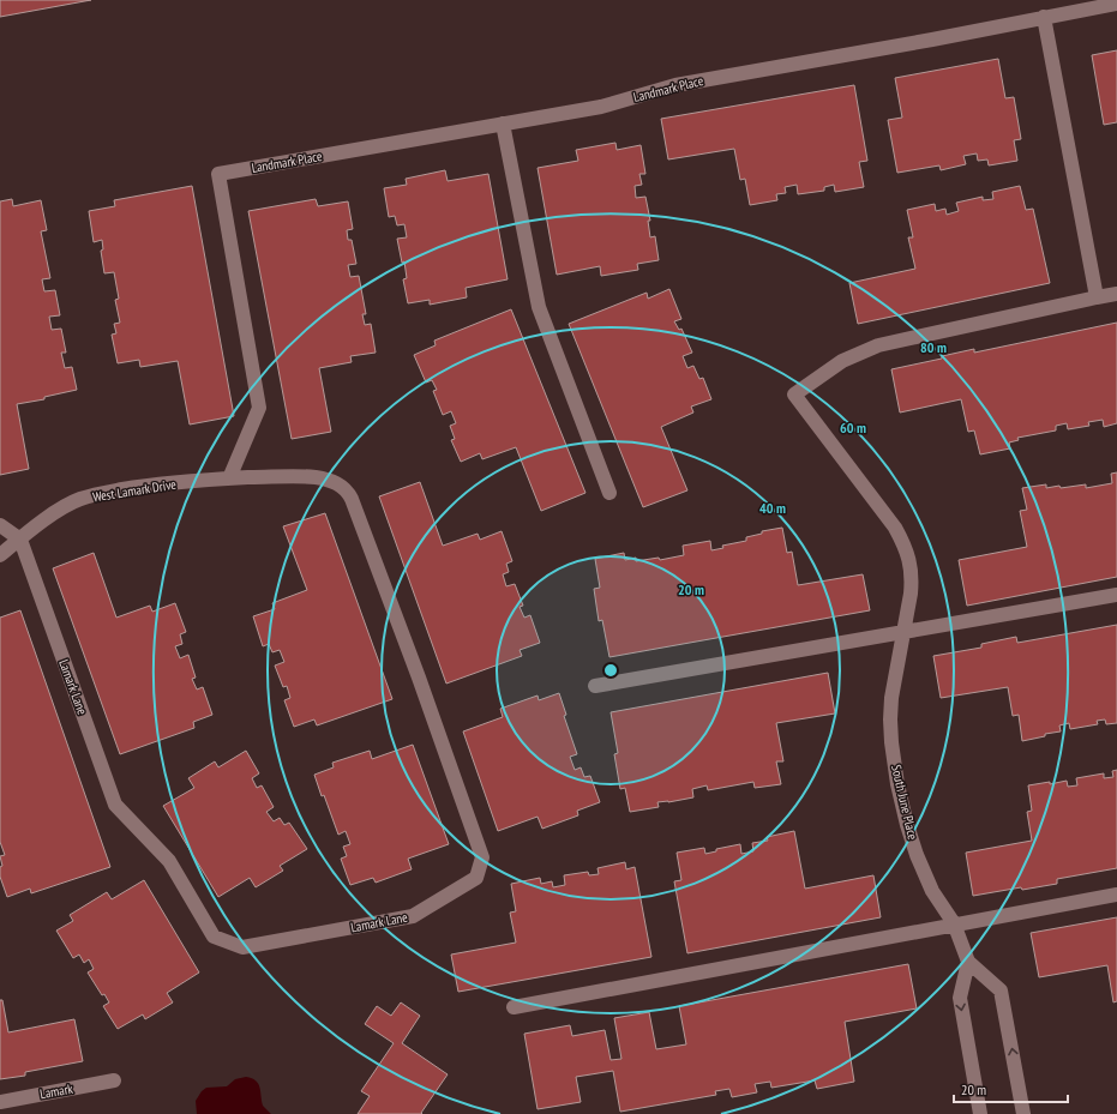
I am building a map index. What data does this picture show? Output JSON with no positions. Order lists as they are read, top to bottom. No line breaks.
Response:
{"streets":{"street":["Landmark Place","West Lamark Drive","Lamark Lane","South June Place","Lamark"]},"crossings":[["Landmark Place","West Lamark Drive"],["Landmark Place","Lamark Lane"],["West Lamark Drive","Lamark Lane"]],"scale_bar":"20 m","rings":["80 m","60 m","40 m","20 m"]}
